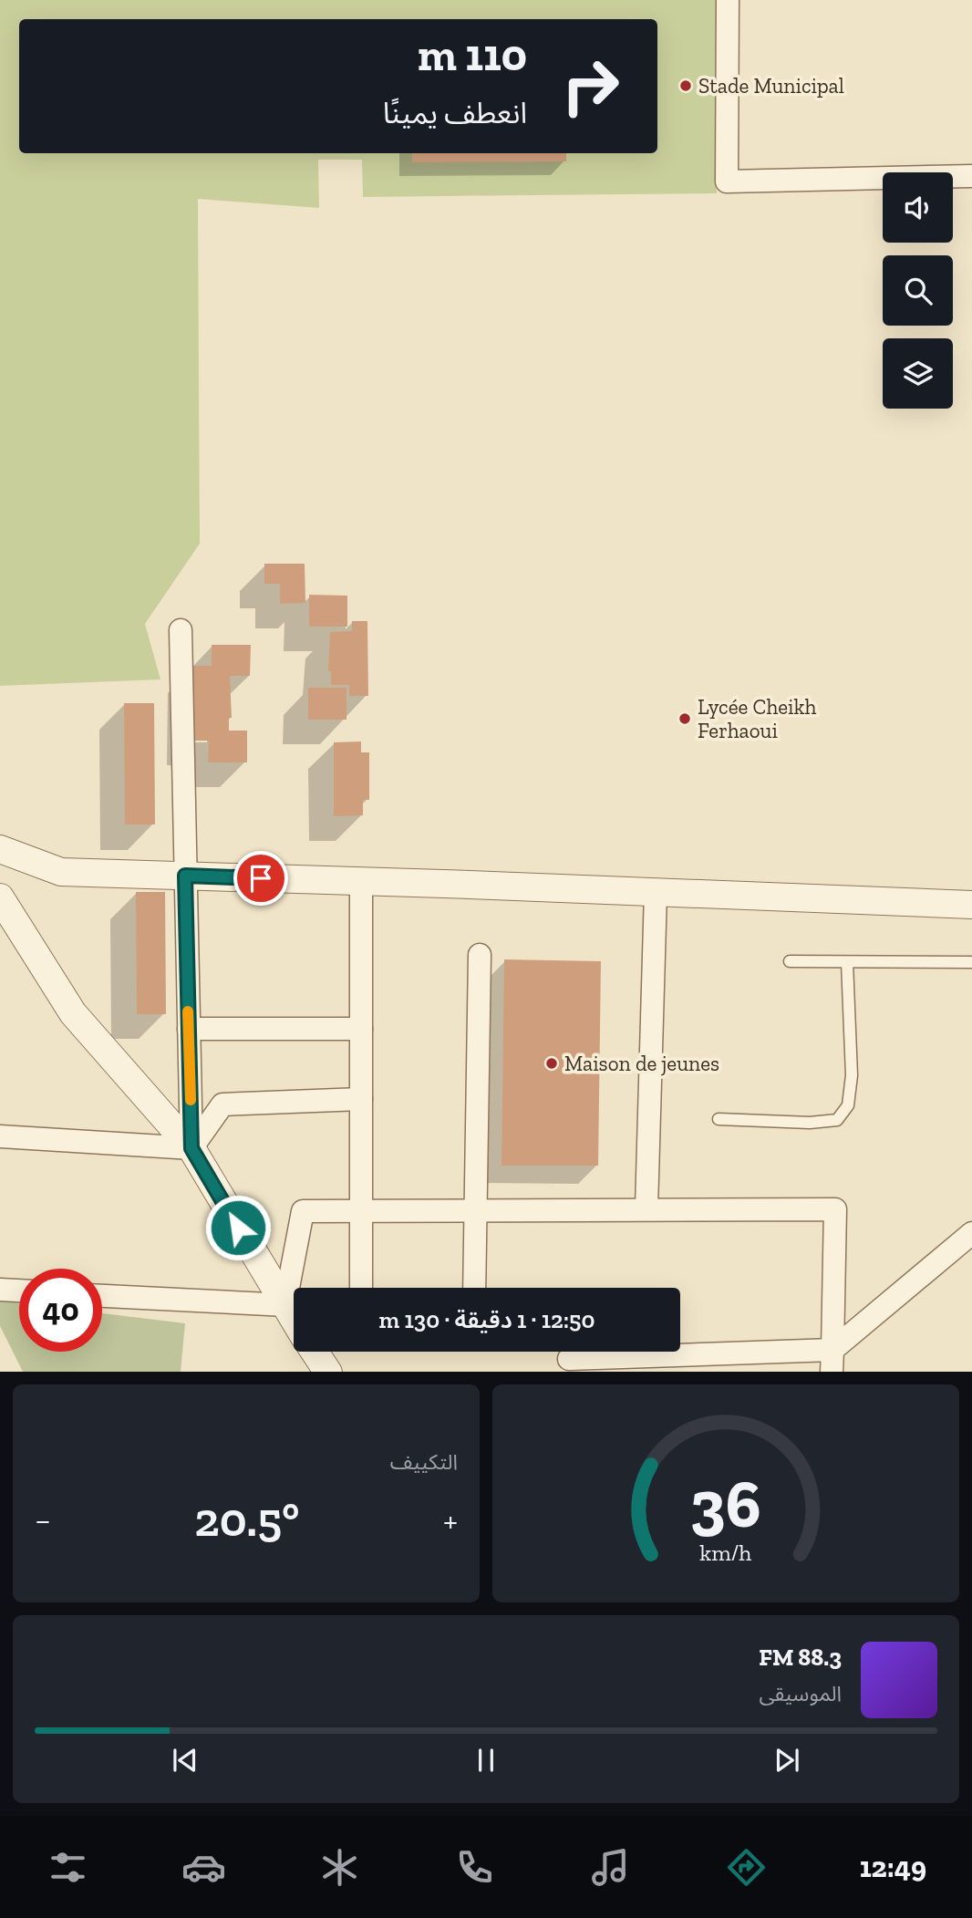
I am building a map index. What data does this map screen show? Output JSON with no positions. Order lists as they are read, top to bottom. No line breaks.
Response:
{"places":["Stade Municipal","Lycée Cheikh Ferhaoui","Maison de jeunes"],"page":{"turn":["110 m","انعطف يمينًا"],"limit":"40","trip":"12:50 · 1 دقيقة · 130 m","tile":"التكييف","heat":["−","20.5°","+"],"song":["88.3 FM","الموسيقى"],"tabs":"12:49","gauge":["36","km/h"]}}
